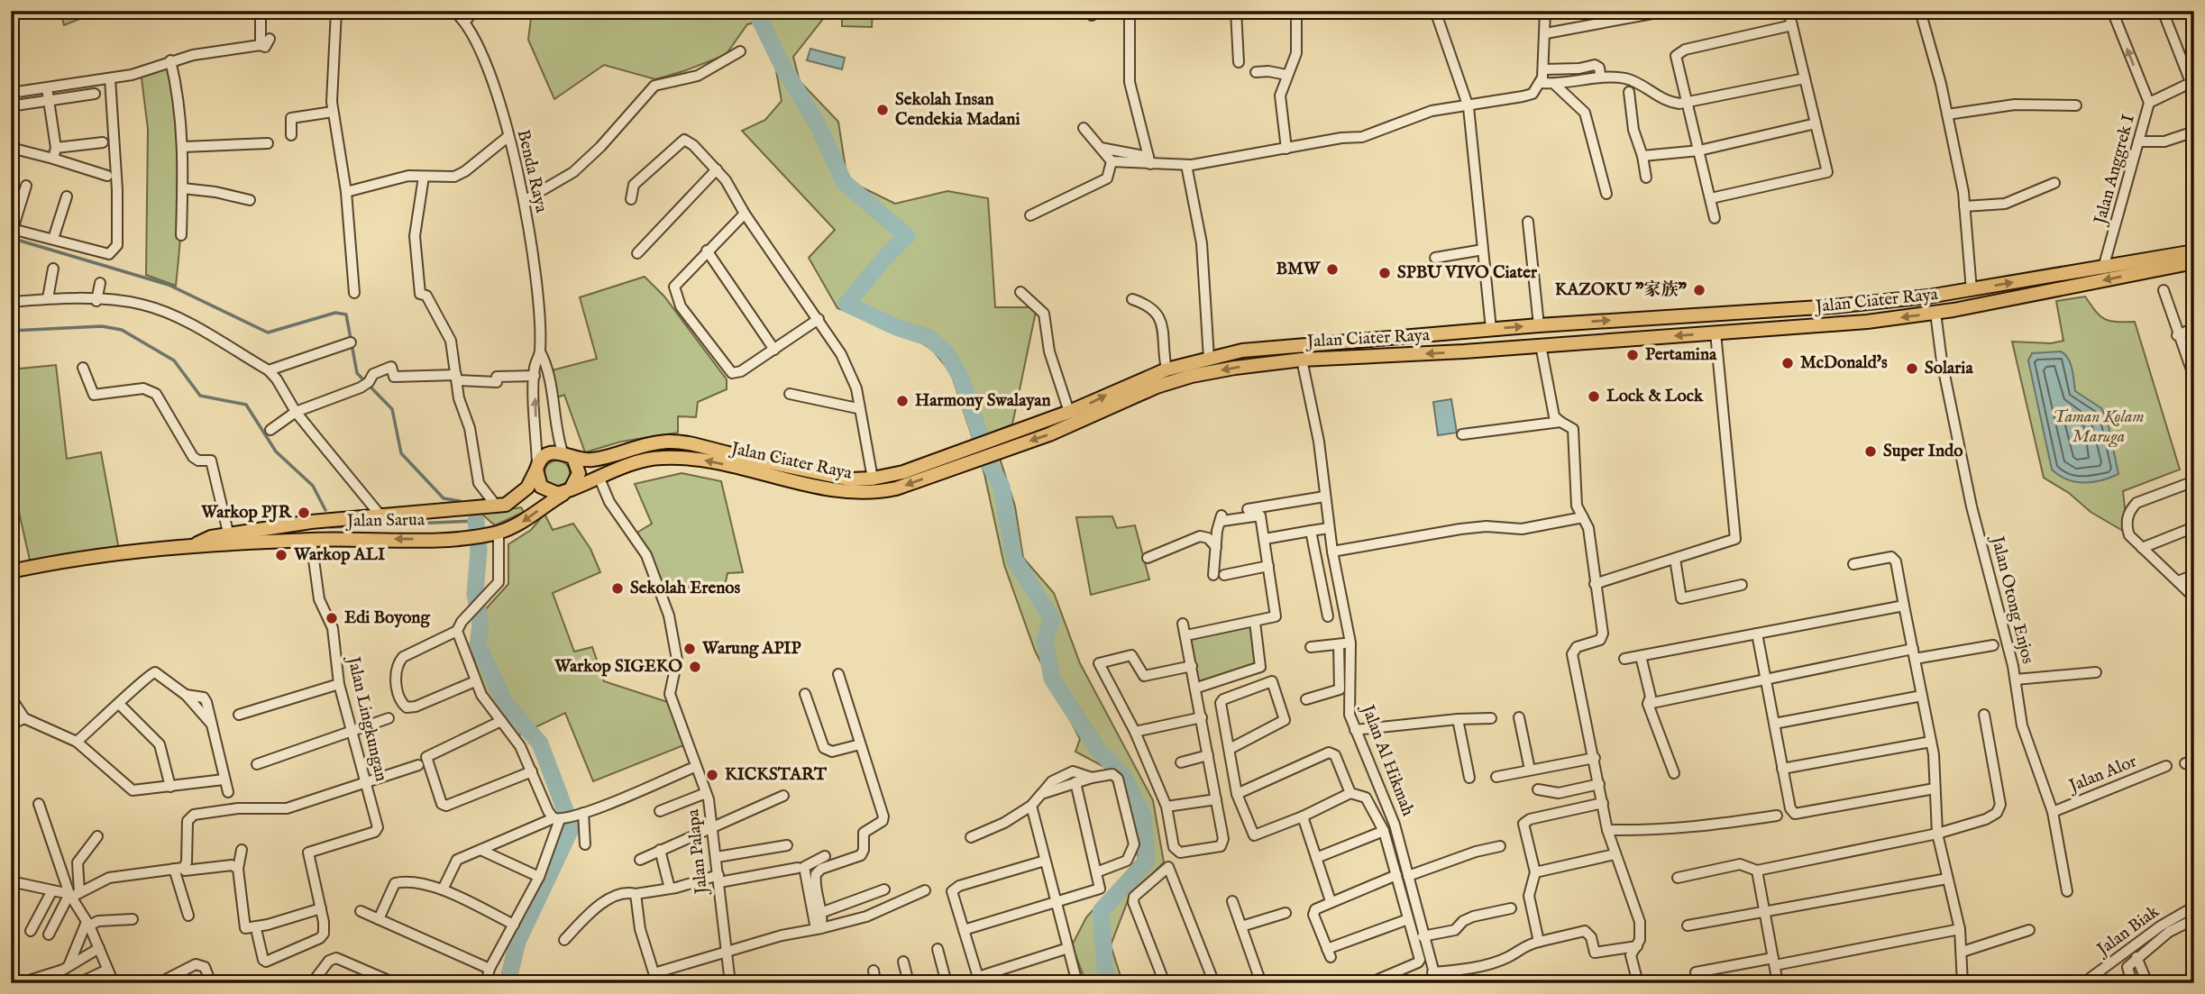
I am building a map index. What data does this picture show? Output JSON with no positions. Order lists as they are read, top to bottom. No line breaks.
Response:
{"streets":{"main road":["Jalan Ciater Raya","Jalan Sarua"],"street":["Jalan Anggrek I","Benda Raya","Jalan Otong Enjos","Jalan Lingkungan","Jalan Al Hikmah","Jalan Alor","Jalan Palapa","Jalan Biak"]},"crossings":[["Jalan Anggrek I","Jalan Ciater Raya"],["Benda Raya","Jalan Ciater Raya"],["Benda Raya","Jalan Sarua"],["Jalan Ciater Raya","Jalan Sarua"],["Jalan Ciater Raya","Jalan Otong Enjos"],["Jalan Ciater Raya","Jalan Al Hikmah"],["Jalan Ciater Raya","Jalan Palapa"],["Jalan Sarua","Jalan Lingkungan"],["Jalan Otong Enjos","Jalan Alor"]],"parks":["Taman Kolam Maruga"],"places":["Sekolah Insan Cendekia Madani","BMW","SPBU VIVO Ciater","KAZOKU \"家族\"","Pertamina","McDonald's","Solaria","Lock & Lock","Harmony Swalayan","Super Indo","Warkop PJR","Warkop ALI","Sekolah Erenos","Edi Boyong","Warung APIP","Warkop SIGEKO","KICKSTART"]}
